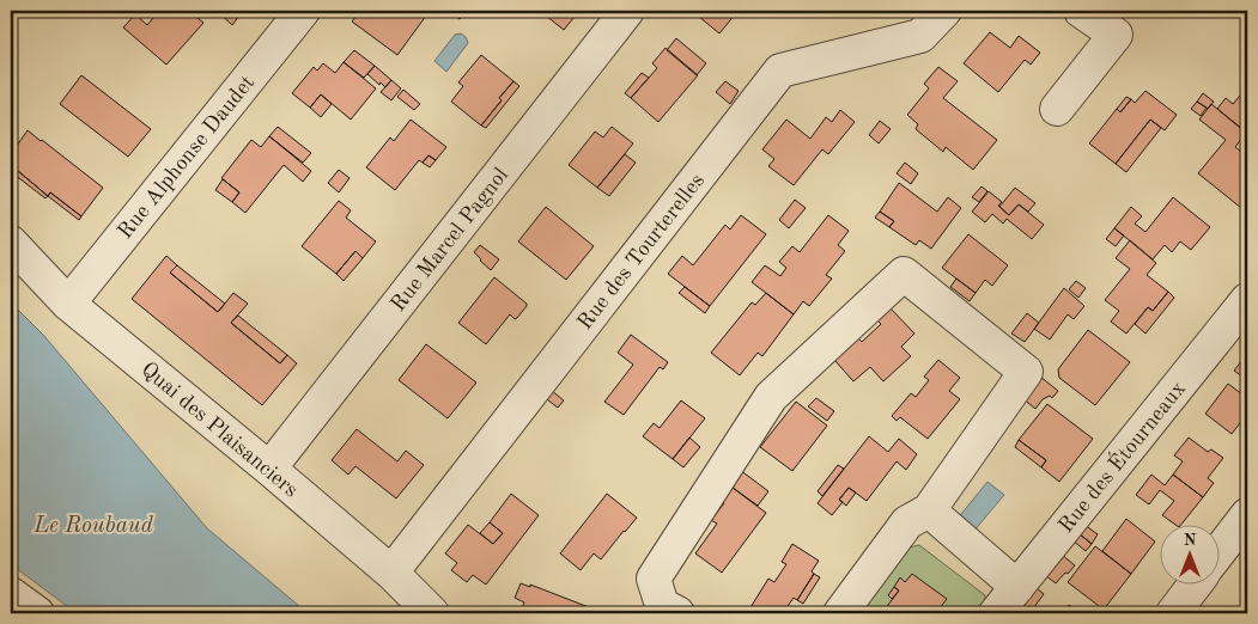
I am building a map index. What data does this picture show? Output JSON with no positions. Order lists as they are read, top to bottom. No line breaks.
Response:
{"streets":{"street":["Rue Alphonse Daudet","Rue Marcel Pagnol","Rue des Tourterelles","Quai des Plaisanciers","Rue des Étourneaux"]},"crossings":[["Rue Alphonse Daudet","Quai des Plaisanciers"],["Rue Marcel Pagnol","Quai des Plaisanciers"],["Rue des Tourterelles","Quai des Plaisanciers"]],"water":["Le Roubaud"],"north":"top"}
